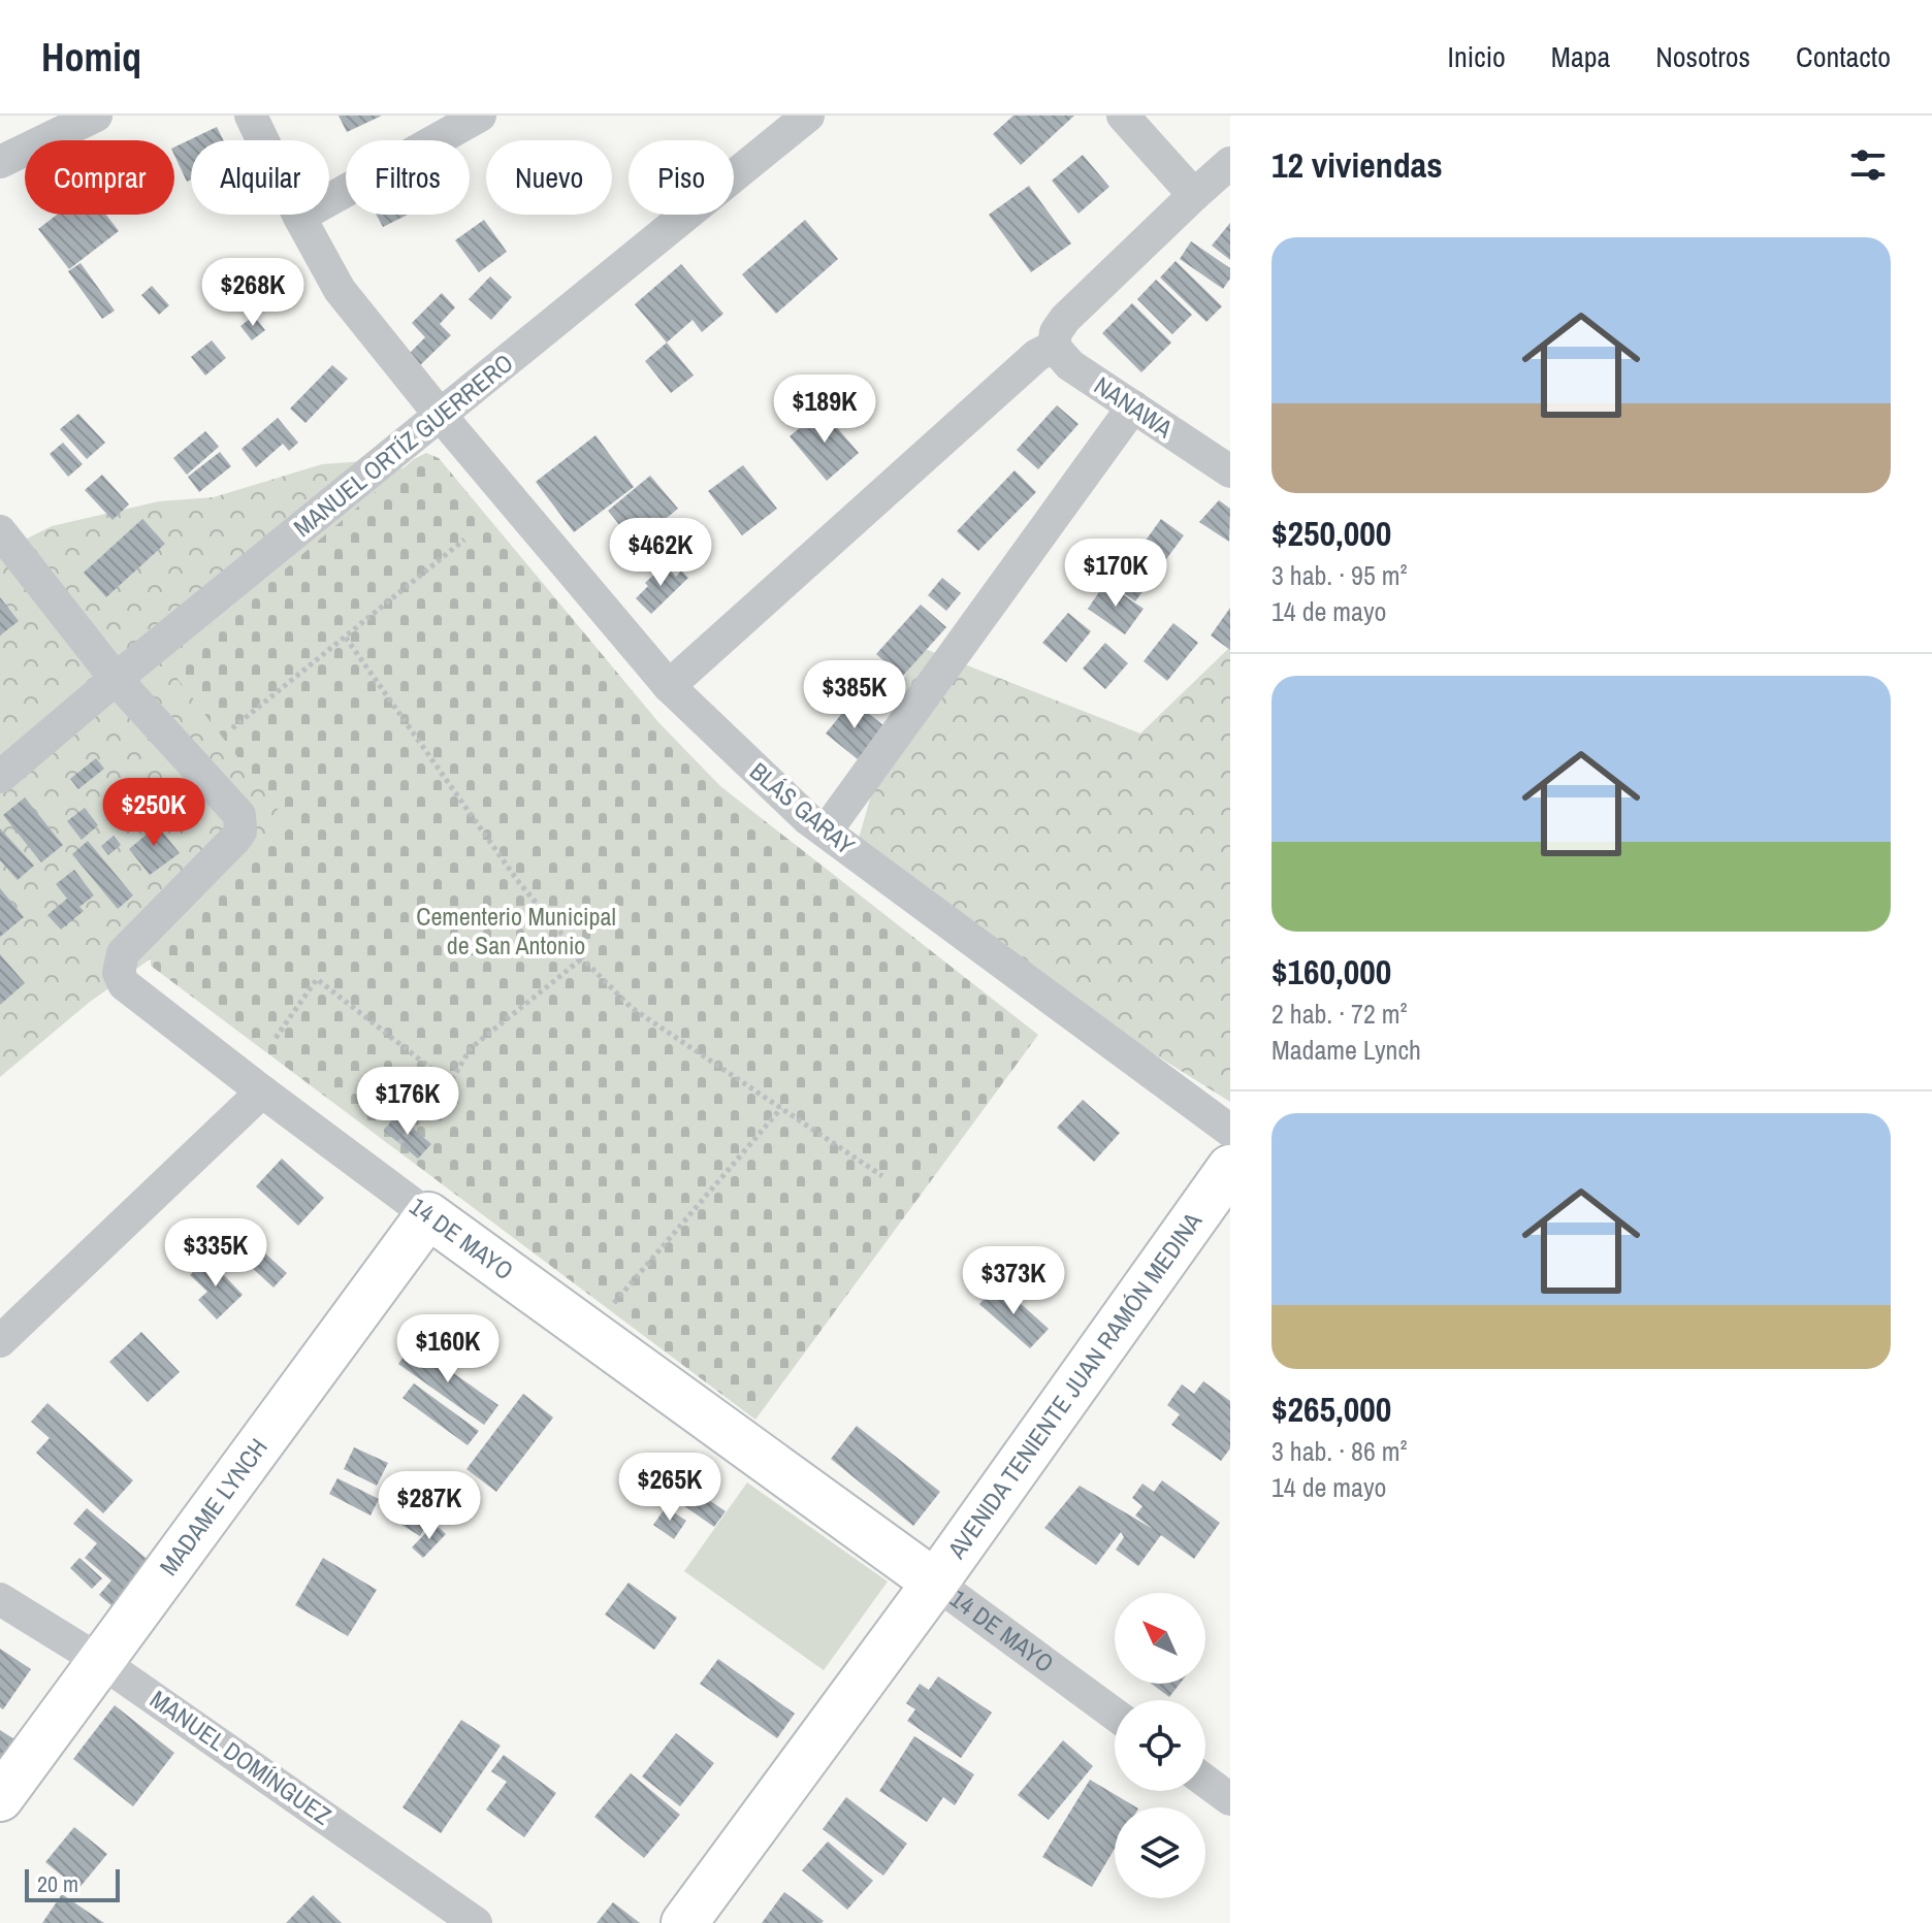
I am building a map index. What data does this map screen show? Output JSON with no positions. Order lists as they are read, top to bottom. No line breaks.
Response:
{"streets":{"street":["NANAWA","MANUEL ORTÍZ GUERRERO","BLÁS GARAY","14 DE MAYO","AVENIDA TENIENTE JUAN RAMÓN MEDINA","MADAME LYNCH","MANUEL DOMÍNGUEZ"]},"crossings":[["MANUEL ORTÍZ GUERRERO","BLÁS GARAY"],["MANUEL ORTÍZ GUERRERO","14 DE MAYO"],["14 DE MAYO","AVENIDA TENIENTE JUAN RAMÓN MEDINA"],["14 DE MAYO","MADAME LYNCH"],["MADAME LYNCH","MANUEL DOMÍNGUEZ"]],"parks":["Cementerio Municipal de San Antonio"],"scale_bar":"20 m","north":"top left","page":{"header":"Homiq","nav":["Inicio","Mapa","Nosotros","Contacto"],"heading":"12 viviendas","chip":["Comprar","Alquilar","Filtros","Nuevo","Piso"],"list":[{"name":"$250,000","note":"3 hab. · 95 m² · 14 de mayo"},{"name":"$160,000","note":"2 hab. · 72 m² · Madame Lynch"},{"name":"$265,000","note":"3 hab. · 86 m² · 14 de mayo"}],"price":["$268K","$189K","$462K","$170K","$385K","$250K","$176K","$335K","$373K","$160K","$265K","$287K"],"scale":"20 m"}}
